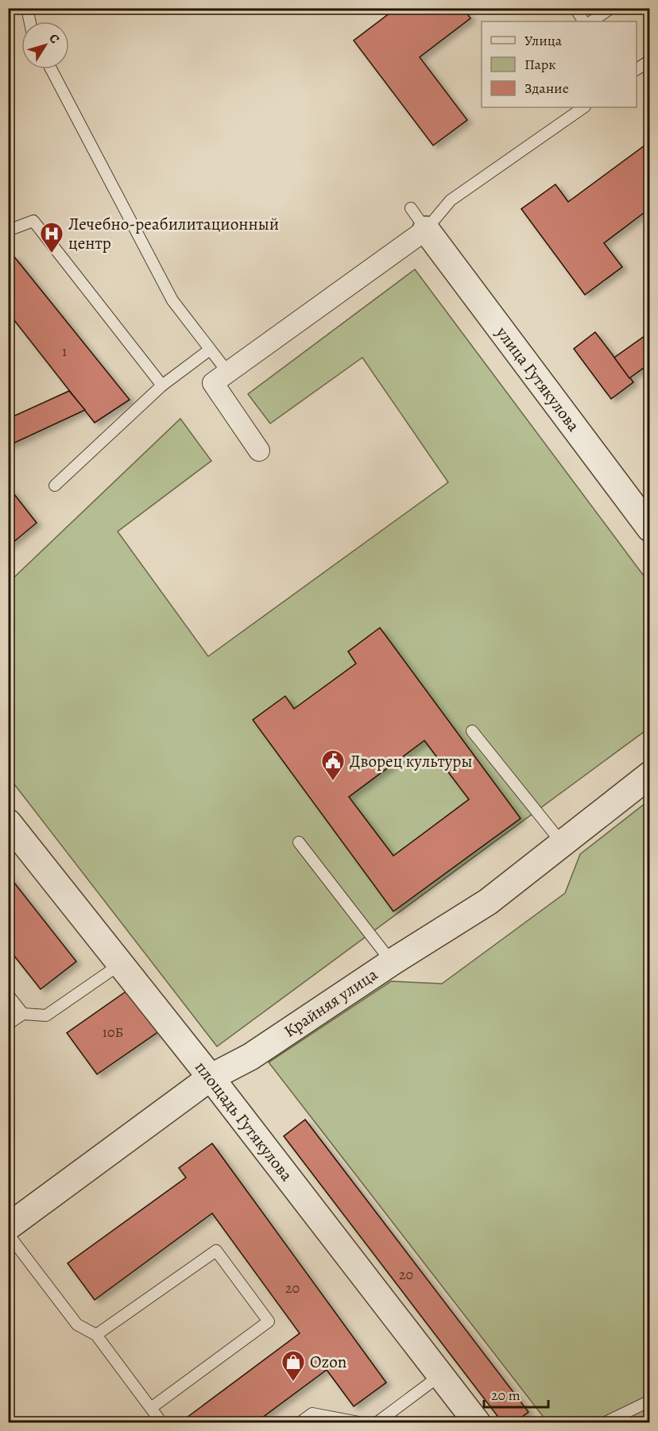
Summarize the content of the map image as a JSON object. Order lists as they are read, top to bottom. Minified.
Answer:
{"streets":{"street":["улица Гутякулова","Крайняя улица","площадь Гутякулова"]},"crossings":[["Крайняя улица","площадь Гутякулова"]],"places":{"hospital":["Лечебно-реабилитационный центр"],"public building":["Дворец культуры"],"shop":["Ozon"]},"house_numbers":["1","10Б","20","20"],"legend":["Улица","Парк","Здание"],"scale_bar":"20 m","north":"top right"}
